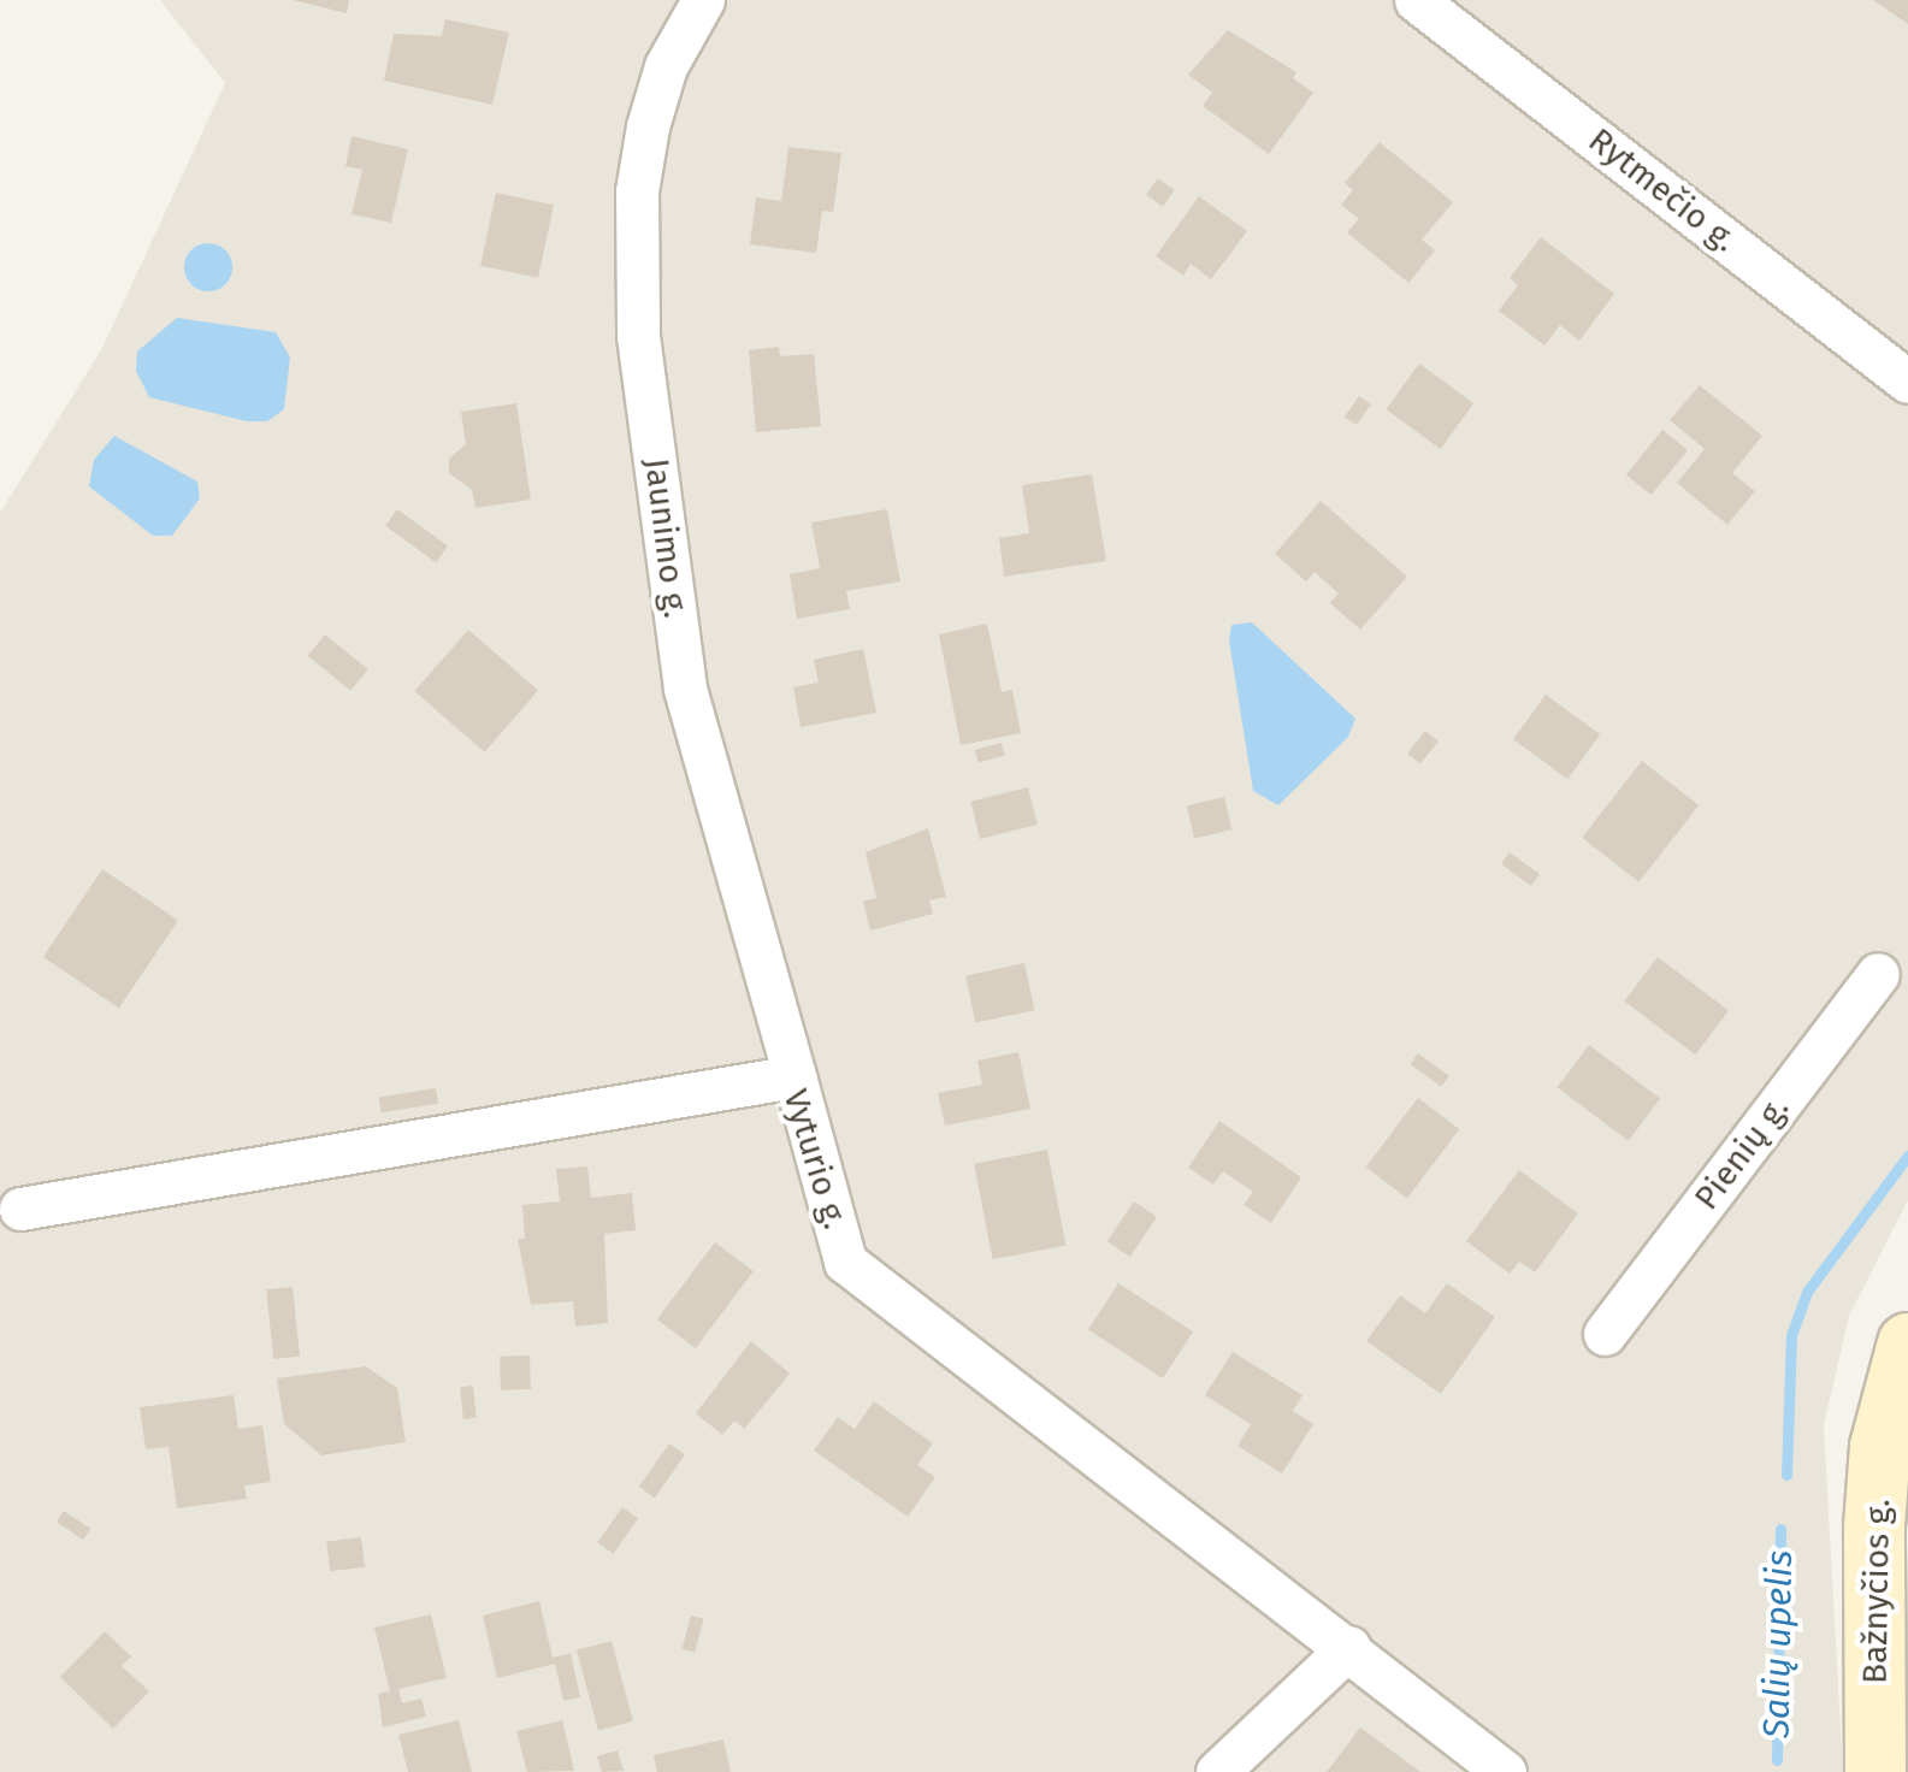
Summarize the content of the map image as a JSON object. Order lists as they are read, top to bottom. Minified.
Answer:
{"streets":{"main road":["Bažnyčios g."],"street":["Rytmečio g.","Jaunimo g.","Pienių g.","Vyturio g."]},"crossings":[["Jaunimo g.","Vyturio g."]],"water":["Salių upelis"]}
